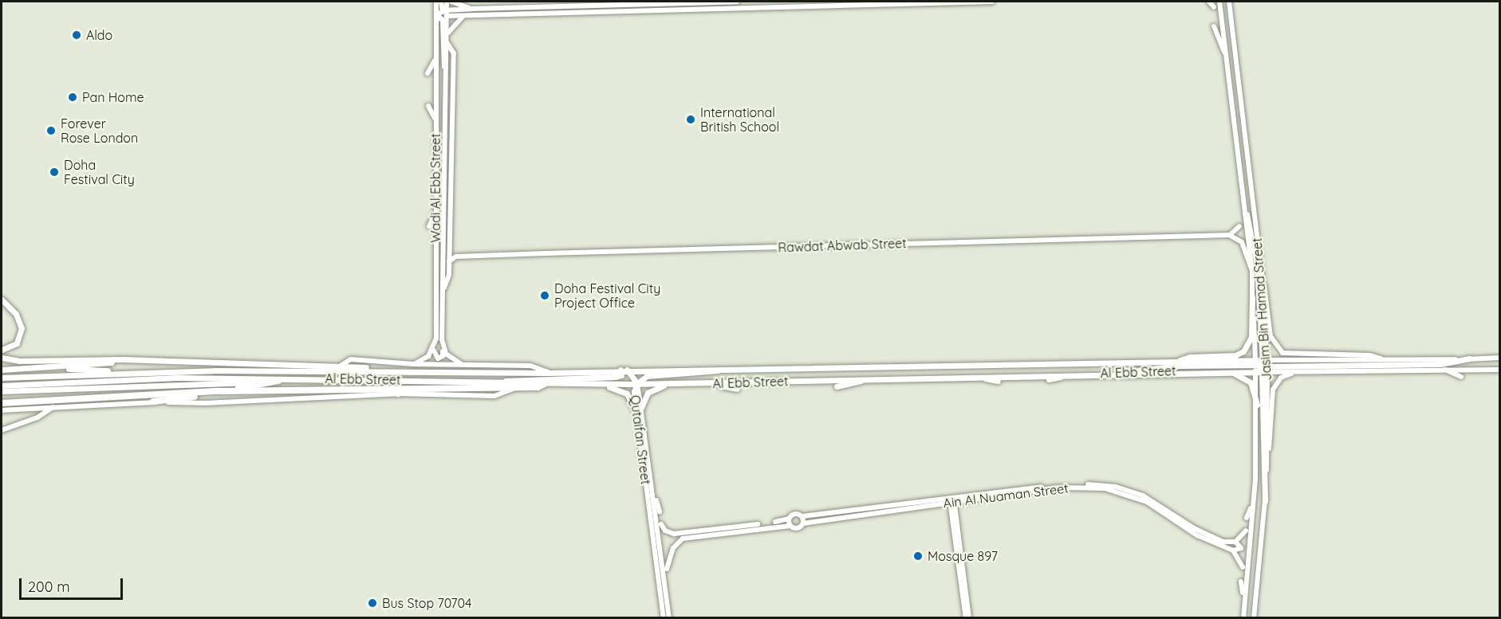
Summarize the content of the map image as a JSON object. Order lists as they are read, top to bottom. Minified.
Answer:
{"streets":{"main road":["Al Ebb Street"],"street":["Wadi Al Ebb Street","Rawdat Abwab Street","Jasim Bin Hamad Street","Qutaifan Street","Ain Al Nuaman Street"]},"crossings":[["Rawdat Abwab Street","Jasim Bin Hamad Street"],["Jasim Bin Hamad Street","Al Ebb Street"],["Al Ebb Street","Qutaifan Street"]],"places":["Aldo","Pan Home","International British School","Forever Rose London","Doha Festival City","Doha Festival City Project Office","Mosque 897","Bus Stop 70704"],"scale_bar":"200 m"}
